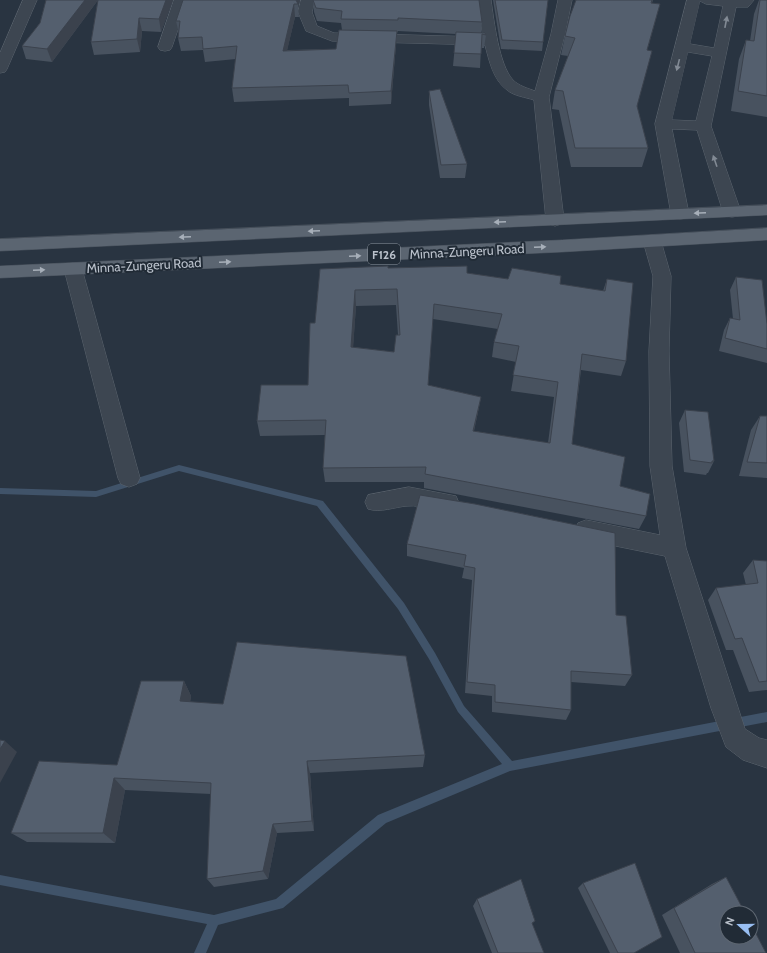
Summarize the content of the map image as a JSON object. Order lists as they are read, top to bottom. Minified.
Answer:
{"streets":{"main road":["Minna-Zungeru Road","F126"]},"north":"left"}
